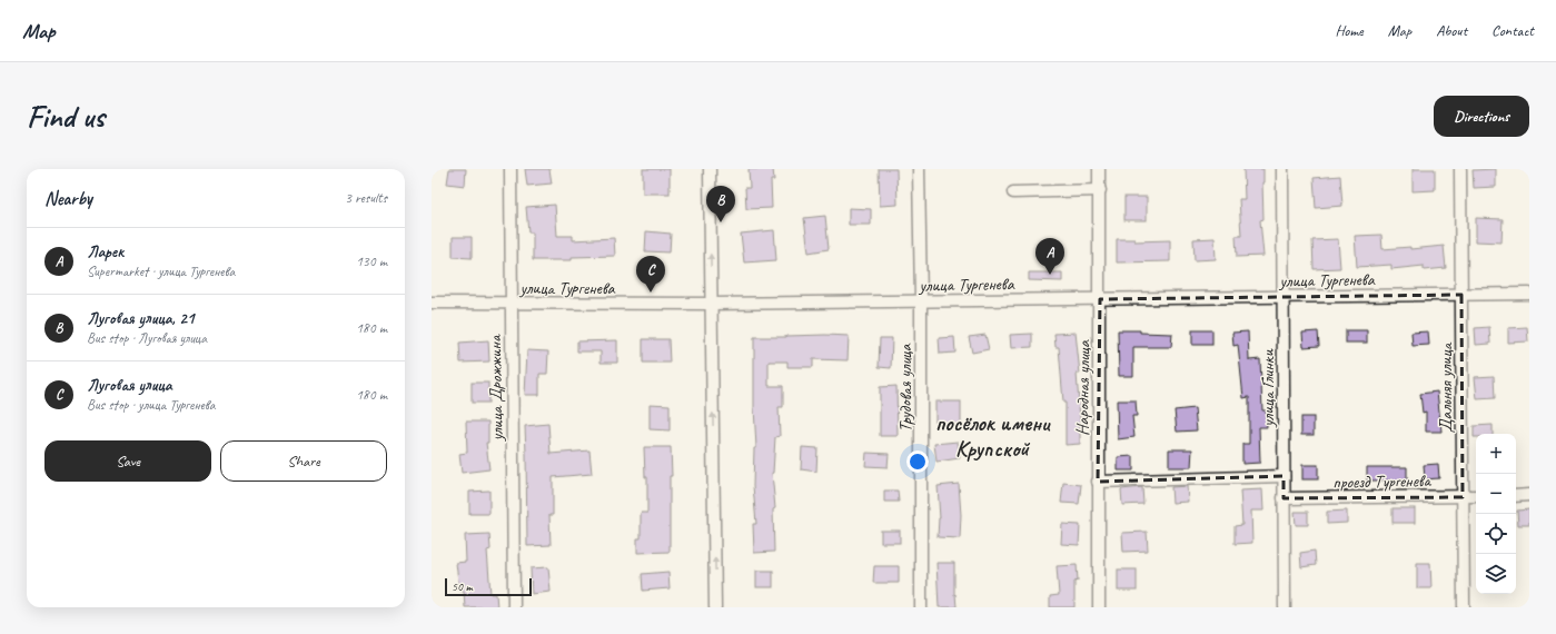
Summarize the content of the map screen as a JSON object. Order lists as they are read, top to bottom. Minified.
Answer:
{"streets":{"street":["улица Тургенева","улица Дрожжина","Трудовая улица","Народная улица","улица Глинки","Дальняя улица","проезд Тургенева"]},"crossings":[["улица Тургенева","улица Дрожжина"],["улица Тургенева","Трудовая улица"],["улица Тургенева","Народная улица"],["улица Тургенева","улица Глинки"],["улица Тургенева","Дальняя улица"],["улица Глинки","проезд Тургенева"],["Дальняя улица","проезд Тургенева"]],"districts":["посёлок имени Крупской"],"scale_bar":"50 m","page":{"header":"Map","nav":["Home","Map","About","Contact"],"buttons":["Directions",["Save","Share"]],"title":"Find us","heading":["Nearby","3 results"],"pins":["B","A","C"],"list":[{"mark":"A","name":"Ларек","note":"Supermarket · улица Тургенева","value":"130 m"},{"mark":"B","name":"Луговая улица, 21","note":"Bus stop · Луговая улица","value":"180 m"},{"mark":"C","name":"Луговая улица","note":"Bus stop · улица Тургенева","value":"180 m"}],"map_buttons":["+","−"],"scale":"50 m"}}
